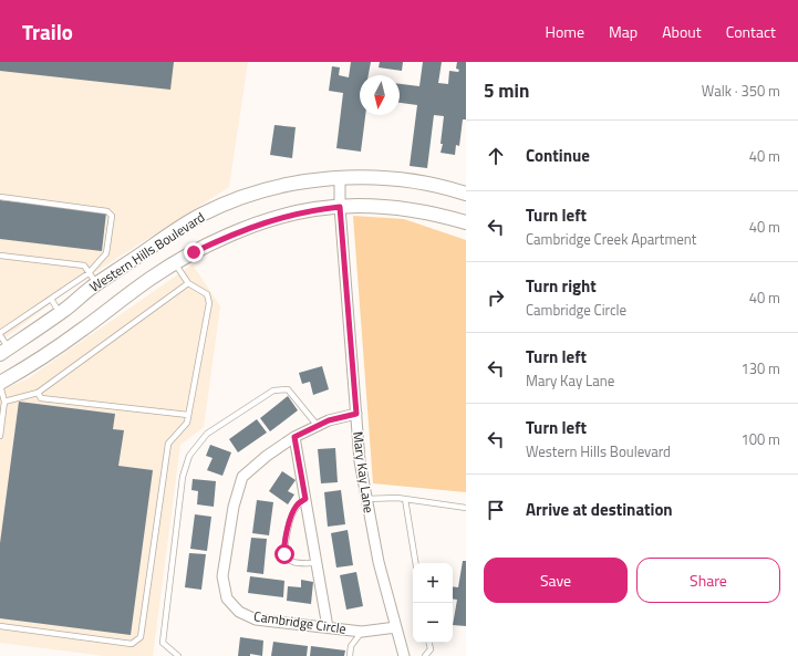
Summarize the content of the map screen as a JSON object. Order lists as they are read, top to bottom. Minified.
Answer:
{"streets":{"street":["Western Hills Boulevard","Mary Kay Lane","Cambridge Circle"]},"crossings":[["Western Hills Boulevard","Mary Kay Lane"],["Mary Kay Lane","Cambridge Circle"]],"north":"bottom","page":{"header":"Trailo","nav":["Home","Map","About","Contact"],"heading":["5 min","Walk · 350 m"],"list":[["Continue","40 m"],["Turn left","Cambridge Creek Apartment","40 m"],["Turn right","Cambridge Circle","40 m"],["Turn left","Mary Kay Lane","130 m"],["Turn left","Western Hills Boulevard","100 m"],"Arrive at destination"],"buttons":["Save","Share"],"map_buttons":["+","−"]}}
